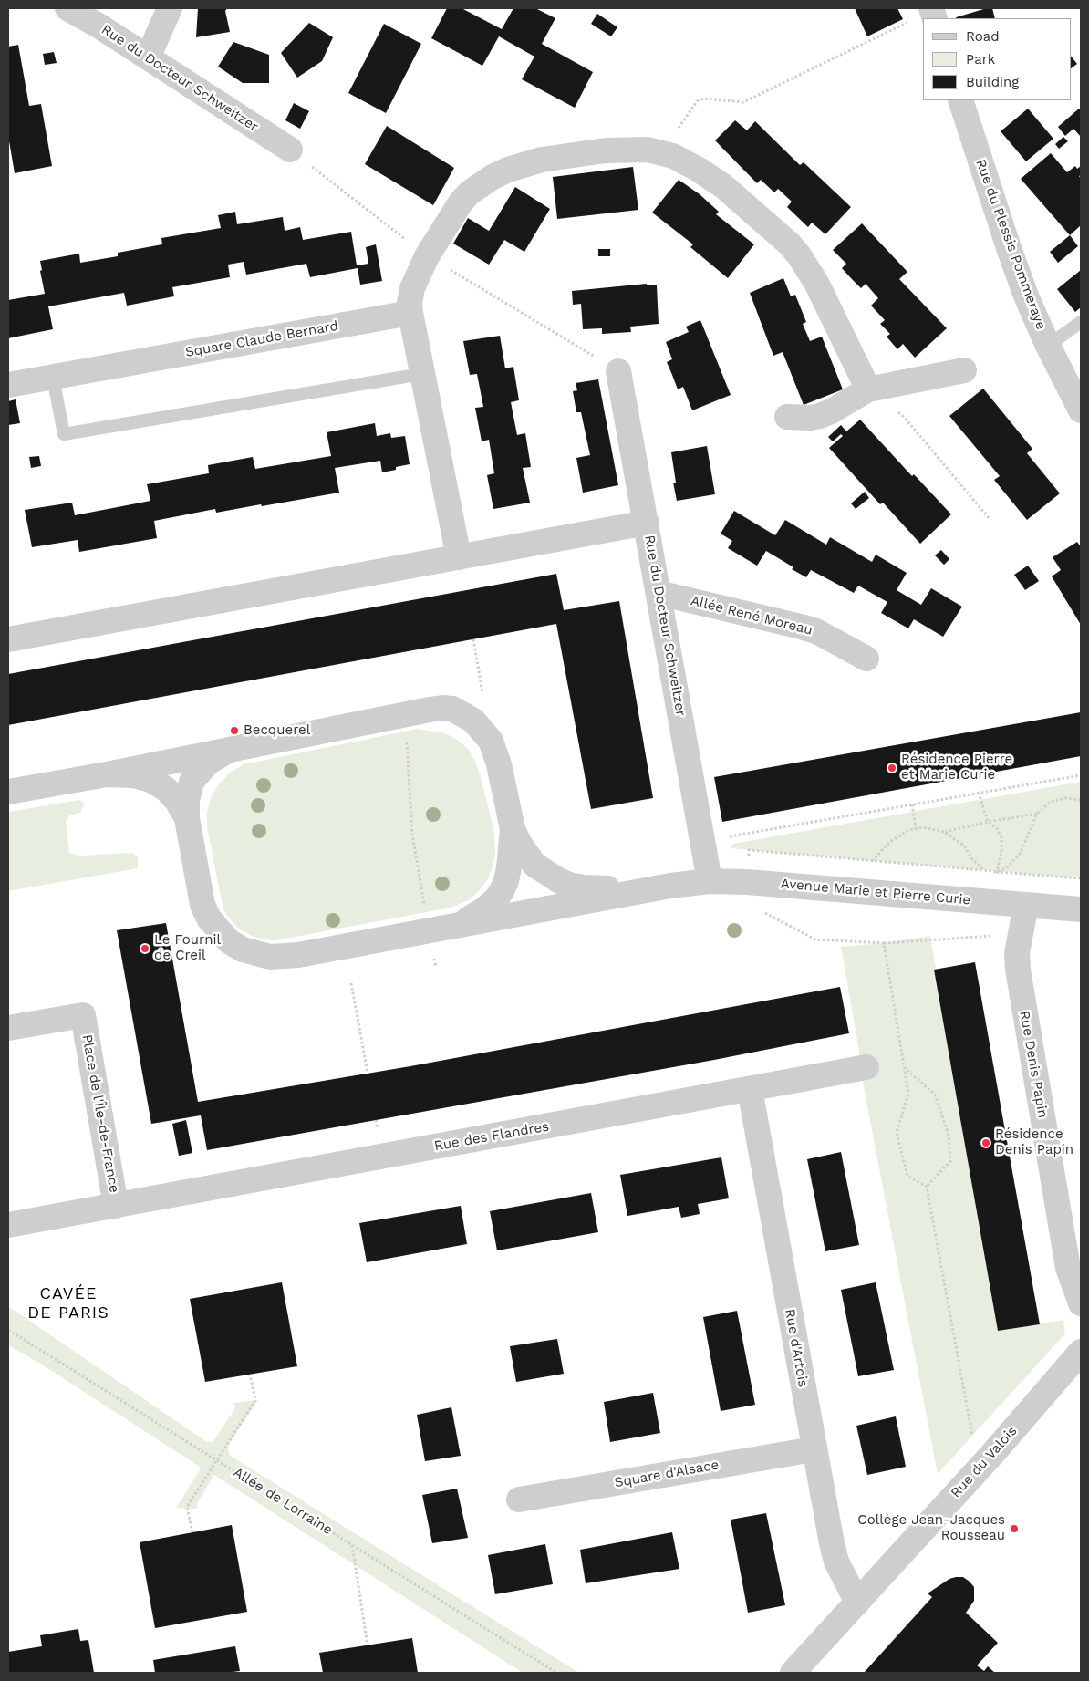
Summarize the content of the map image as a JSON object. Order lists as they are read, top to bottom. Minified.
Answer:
{"streets":{"street":["Rue du Docteur Schweitzer","Rue du Plessis Pommeraye","Square Claude Bernard","Allée René Moreau","Avenue Marie et Pierre Curie","Rue Denis Papin","Place de l'Île-de-France","Rue des Flandres","Rue d'Artois","Rue du Valois","Square d'Alsace"],"path":["Allée de Lorraine"]},"crossings":[["Rue du Docteur Schweitzer","Allée René Moreau"],["Rue du Docteur Schweitzer","Avenue Marie et Pierre Curie"],["Avenue Marie et Pierre Curie","Rue Denis Papin"],["Place de l'Île-de-France","Rue des Flandres"],["Rue des Flandres","Rue d'Artois"],["Rue d'Artois","Rue du Valois"],["Rue d'Artois","Square d'Alsace"]],"districts":["CAVÉE DE PARIS"],"places":["Becquerel","Résidence Pierre et Marie Curie","Le Fournil de Creil","Résidence Denis Papin","Collège Jean-Jacques Rousseau"],"legend":["Road","Park","Building"]}
